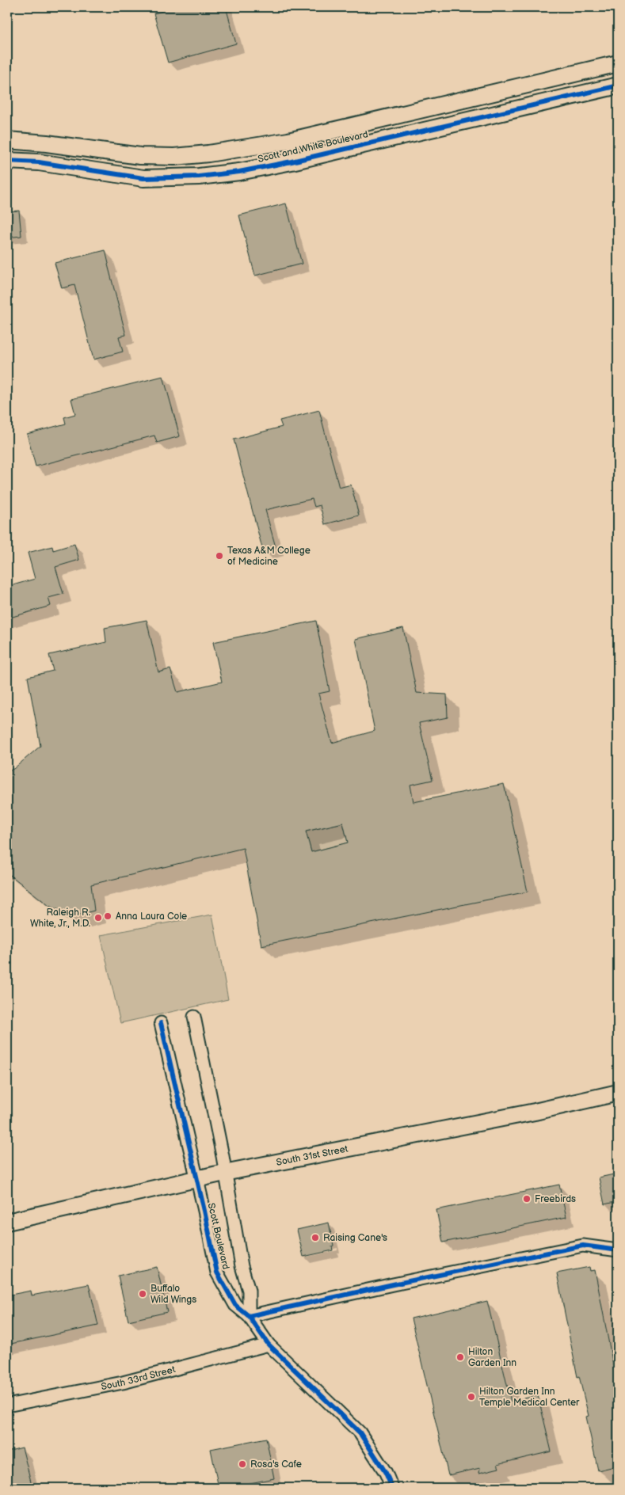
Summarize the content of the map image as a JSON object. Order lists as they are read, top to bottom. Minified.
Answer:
{"streets":{"street":["Scott and White Boulevard","South 31st Street","Scott Boulevard","South 33rd Street"]},"crossings":[["South 31st Street","Scott Boulevard"],["Scott Boulevard","South 33rd Street"]],"places":["Texas A&M College of Medicine","Anna Laura Cole","Raleigh R. White, Jr., M.D.","Freebirds","Raising Cane's","Buffalo Wild Wings","Hilton Garden Inn","Hilton Garden Inn Temple Medical Center","Rosa's Cafe"]}
